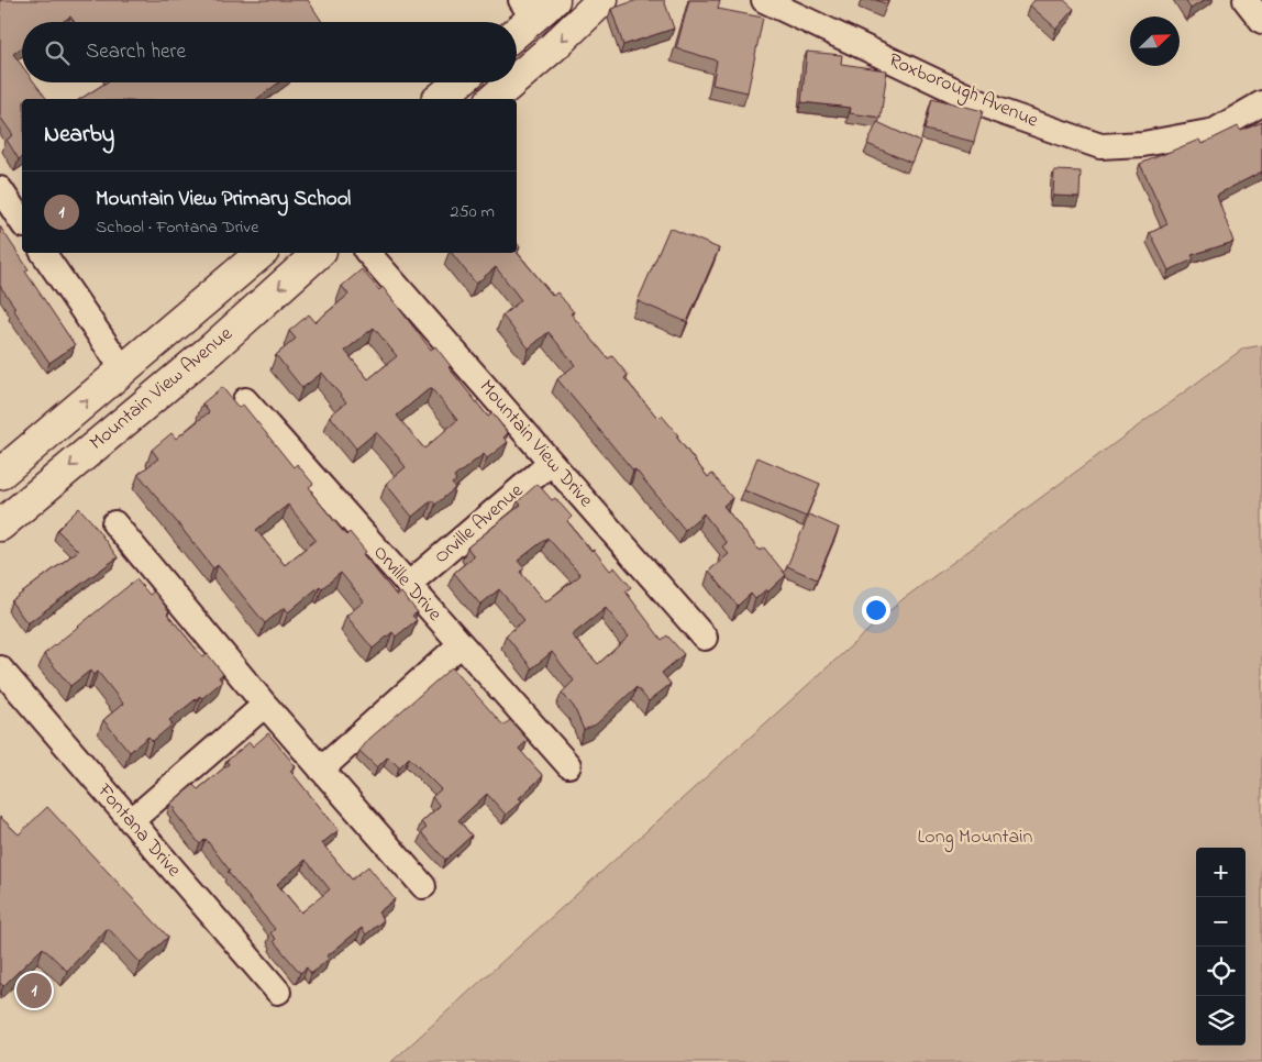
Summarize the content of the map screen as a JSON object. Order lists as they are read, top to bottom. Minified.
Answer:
{"streets":{"main road":["Mountain View Avenue"],"street":["Roxborough Avenue","Mountain View Drive","Orville Avenue","Orville Drive","Fontana Drive"]},"crossings":[["Mountain View Drive","Orville Avenue"],["Orville Avenue","Orville Drive"]],"parks":["Long Mountain"],"north":"top right","page":{"search":"Search here","heading":"Nearby","list":[{"mark":"1","name":"Mountain View Primary School","note":"School · Fontana Drive","value":"250 m"}],"map_buttons":["+","−"],"pins":"1"}}
